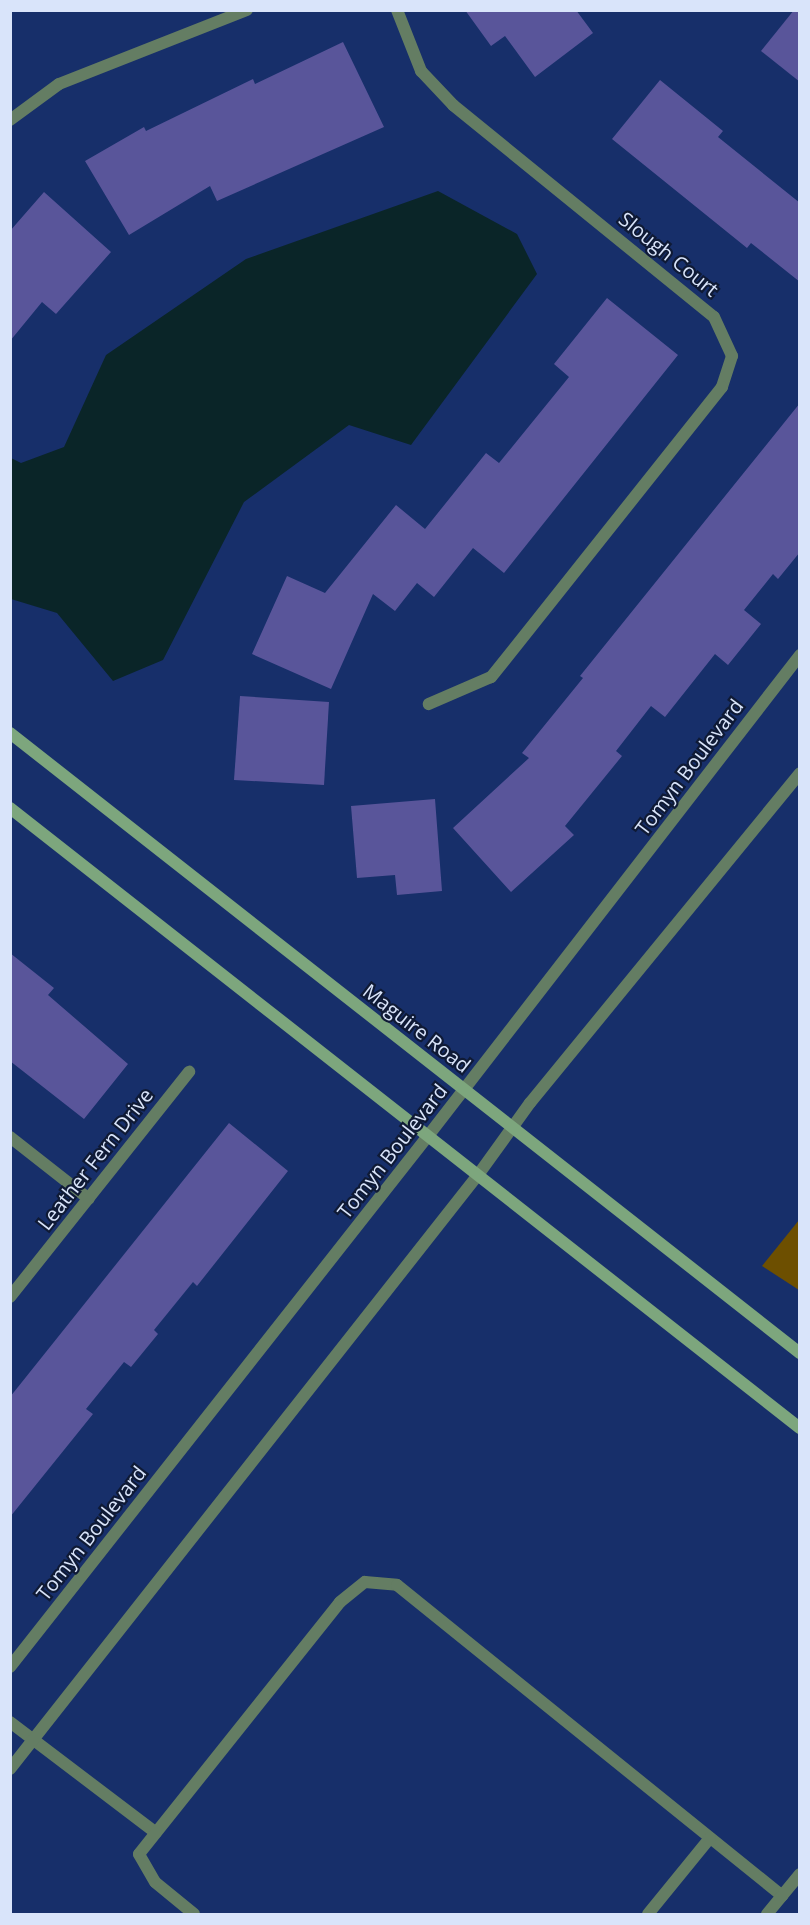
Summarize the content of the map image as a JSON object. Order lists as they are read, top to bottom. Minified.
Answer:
{"streets":{"main road":["Maguire Road"],"street":["Slough Court","Tomyn Boulevard","Leather Fern Drive"]},"crossings":[["Tomyn Boulevard","Maguire Road"]]}
